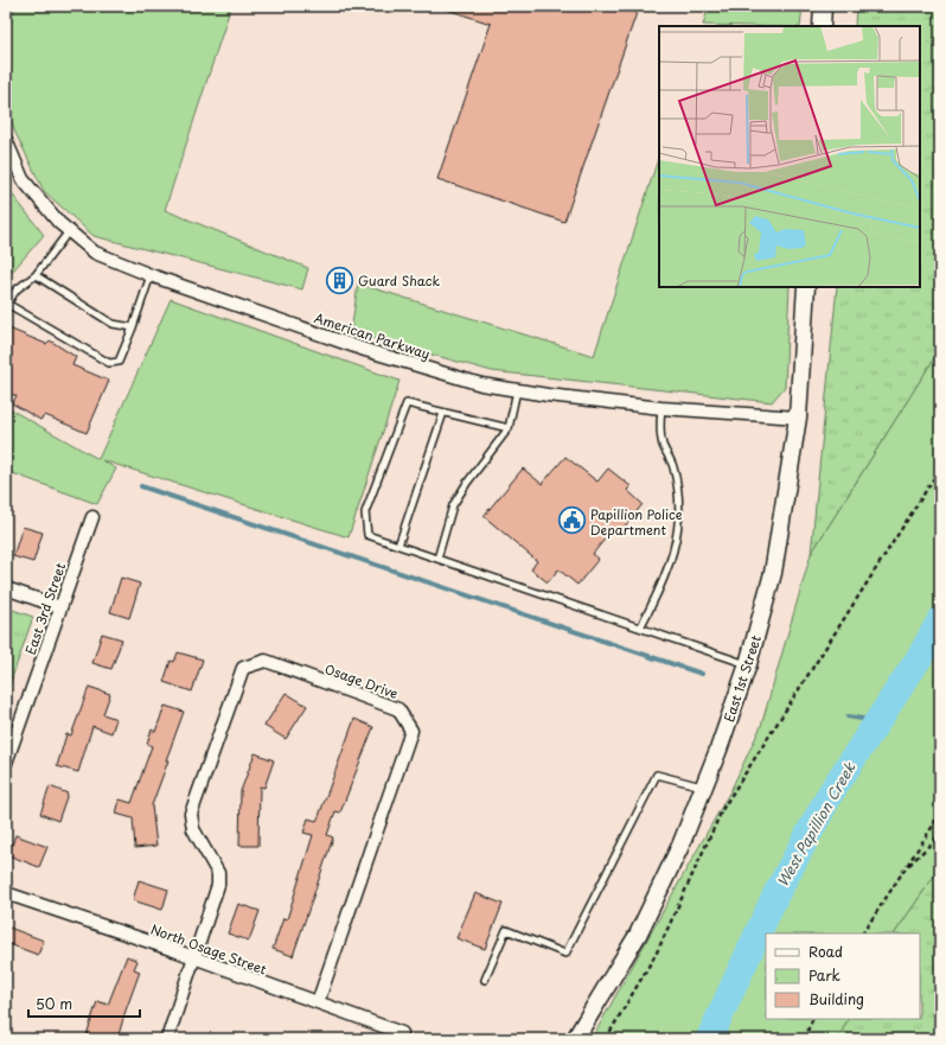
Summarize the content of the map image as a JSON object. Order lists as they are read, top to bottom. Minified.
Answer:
{"streets":{"main road":["East 1st Street"],"street":["American Parkway","East 3rd Street","Osage Drive","North Osage Street"]},"crossings":[["American Parkway","East 1st Street"],["Osage Drive","North Osage Street"]],"water":["West Papillion Creek"],"places":{"building":["Guard Shack"],"public building":["Papillion Police Department"]},"legend":["Road","Park","Building"],"scale_bar":"50 m"}
